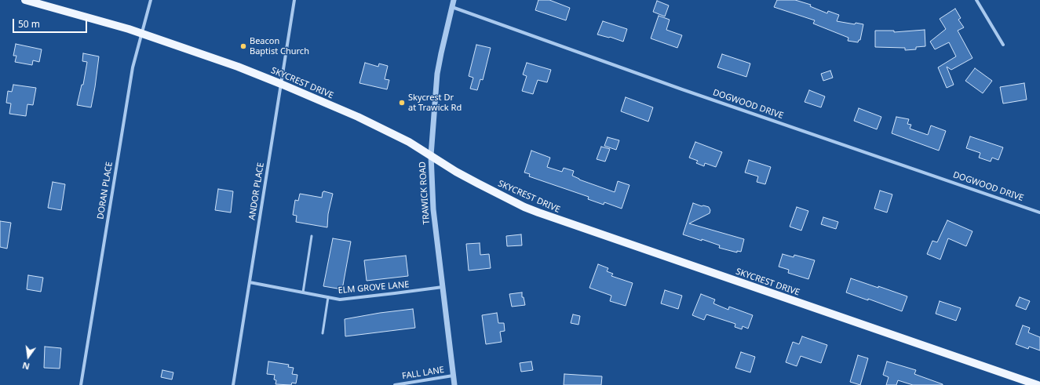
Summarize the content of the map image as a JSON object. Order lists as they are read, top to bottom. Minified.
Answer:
{"streets":{"main road":["SKYCREST DRIVE"],"street":["DOGWOOD DRIVE","DORAN PLACE","ANDOR PLACE","TRAWICK ROAD","ELM GROVE LANE","FALL LANE"]},"crossings":[["SKYCREST DRIVE","DORAN PLACE"],["SKYCREST DRIVE","ANDOR PLACE"],["SKYCREST DRIVE","TRAWICK ROAD"],["DOGWOOD DRIVE","TRAWICK ROAD"],["ANDOR PLACE","ELM GROVE LANE"],["TRAWICK ROAD","ELM GROVE LANE"],["TRAWICK ROAD","FALL LANE"]],"places":["Beacon Baptist Church","Skycrest Dr at Trawick Rd"],"scale_bar":"50 m","north":"bottom"}
